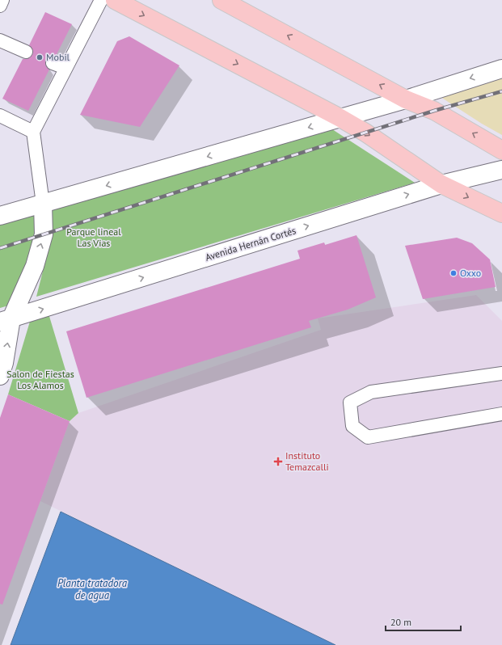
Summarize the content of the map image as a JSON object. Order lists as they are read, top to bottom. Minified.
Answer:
{"streets":{"street":["Avenida Hernán Cortés"]},"water":["Planta tratadora de agua"],"parks":["Parque lineal Las Vias","Salon de Fiestas Los Alamos"],"places":{"other":["Mobil","Oxxo"],"health":["Instituto Temazcalli"]},"scale_bar":"20 m"}
